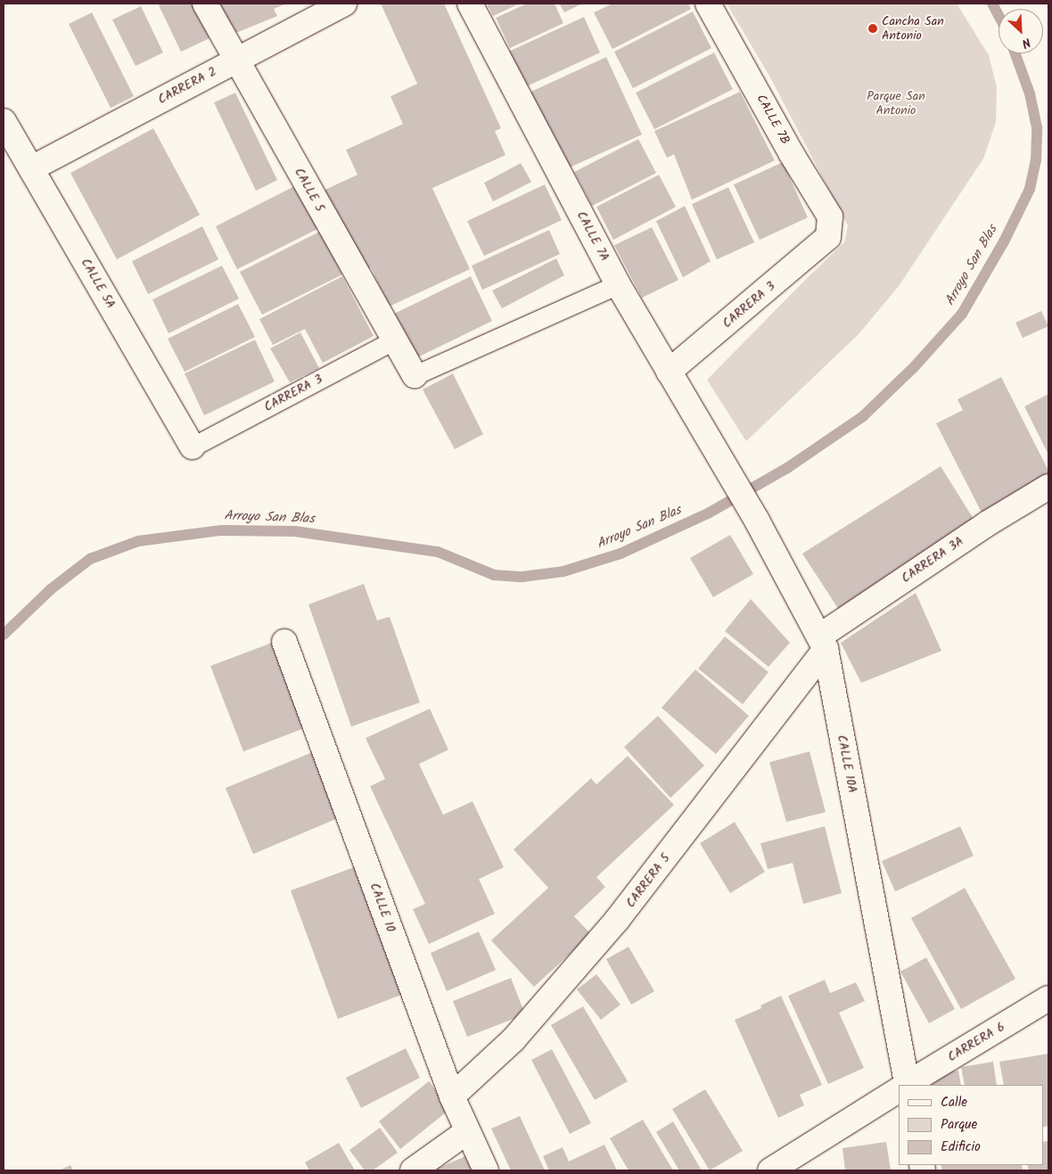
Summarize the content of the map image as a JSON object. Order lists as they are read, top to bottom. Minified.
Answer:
{"streets":{"street":["CARRERA 2","CALLE 7B","CALLE 5","CALLE 7A","CALLE 5A","CARRERA 3","CARRERA 3A","CALLE 10A","CARRERA 5","CALLE 10","CARRERA 6"]},"crossings":[["CARRERA 2","CALLE 5"],["CARRERA 2","CALLE 5A"],["CALLE 7B","CARRERA 3"],["CALLE 5","CARRERA 3"],["CALLE 7A","CARRERA 3"],["CALLE 7A","CALLE 10A"],["CALLE 5A","CARRERA 3"],["CARRERA 3A","CALLE 10A"],["CARRERA 3A","CARRERA 5"],["CALLE 10A","CARRERA 5"],["CARRERA 5","CALLE 10"]],"water":["Arroyo San Blas"],"parks":["Parque San Antonio"],"places":["Cancha San Antonio"],"legend":["Calle","Parque","Edificio"],"north":"bottom right"}
